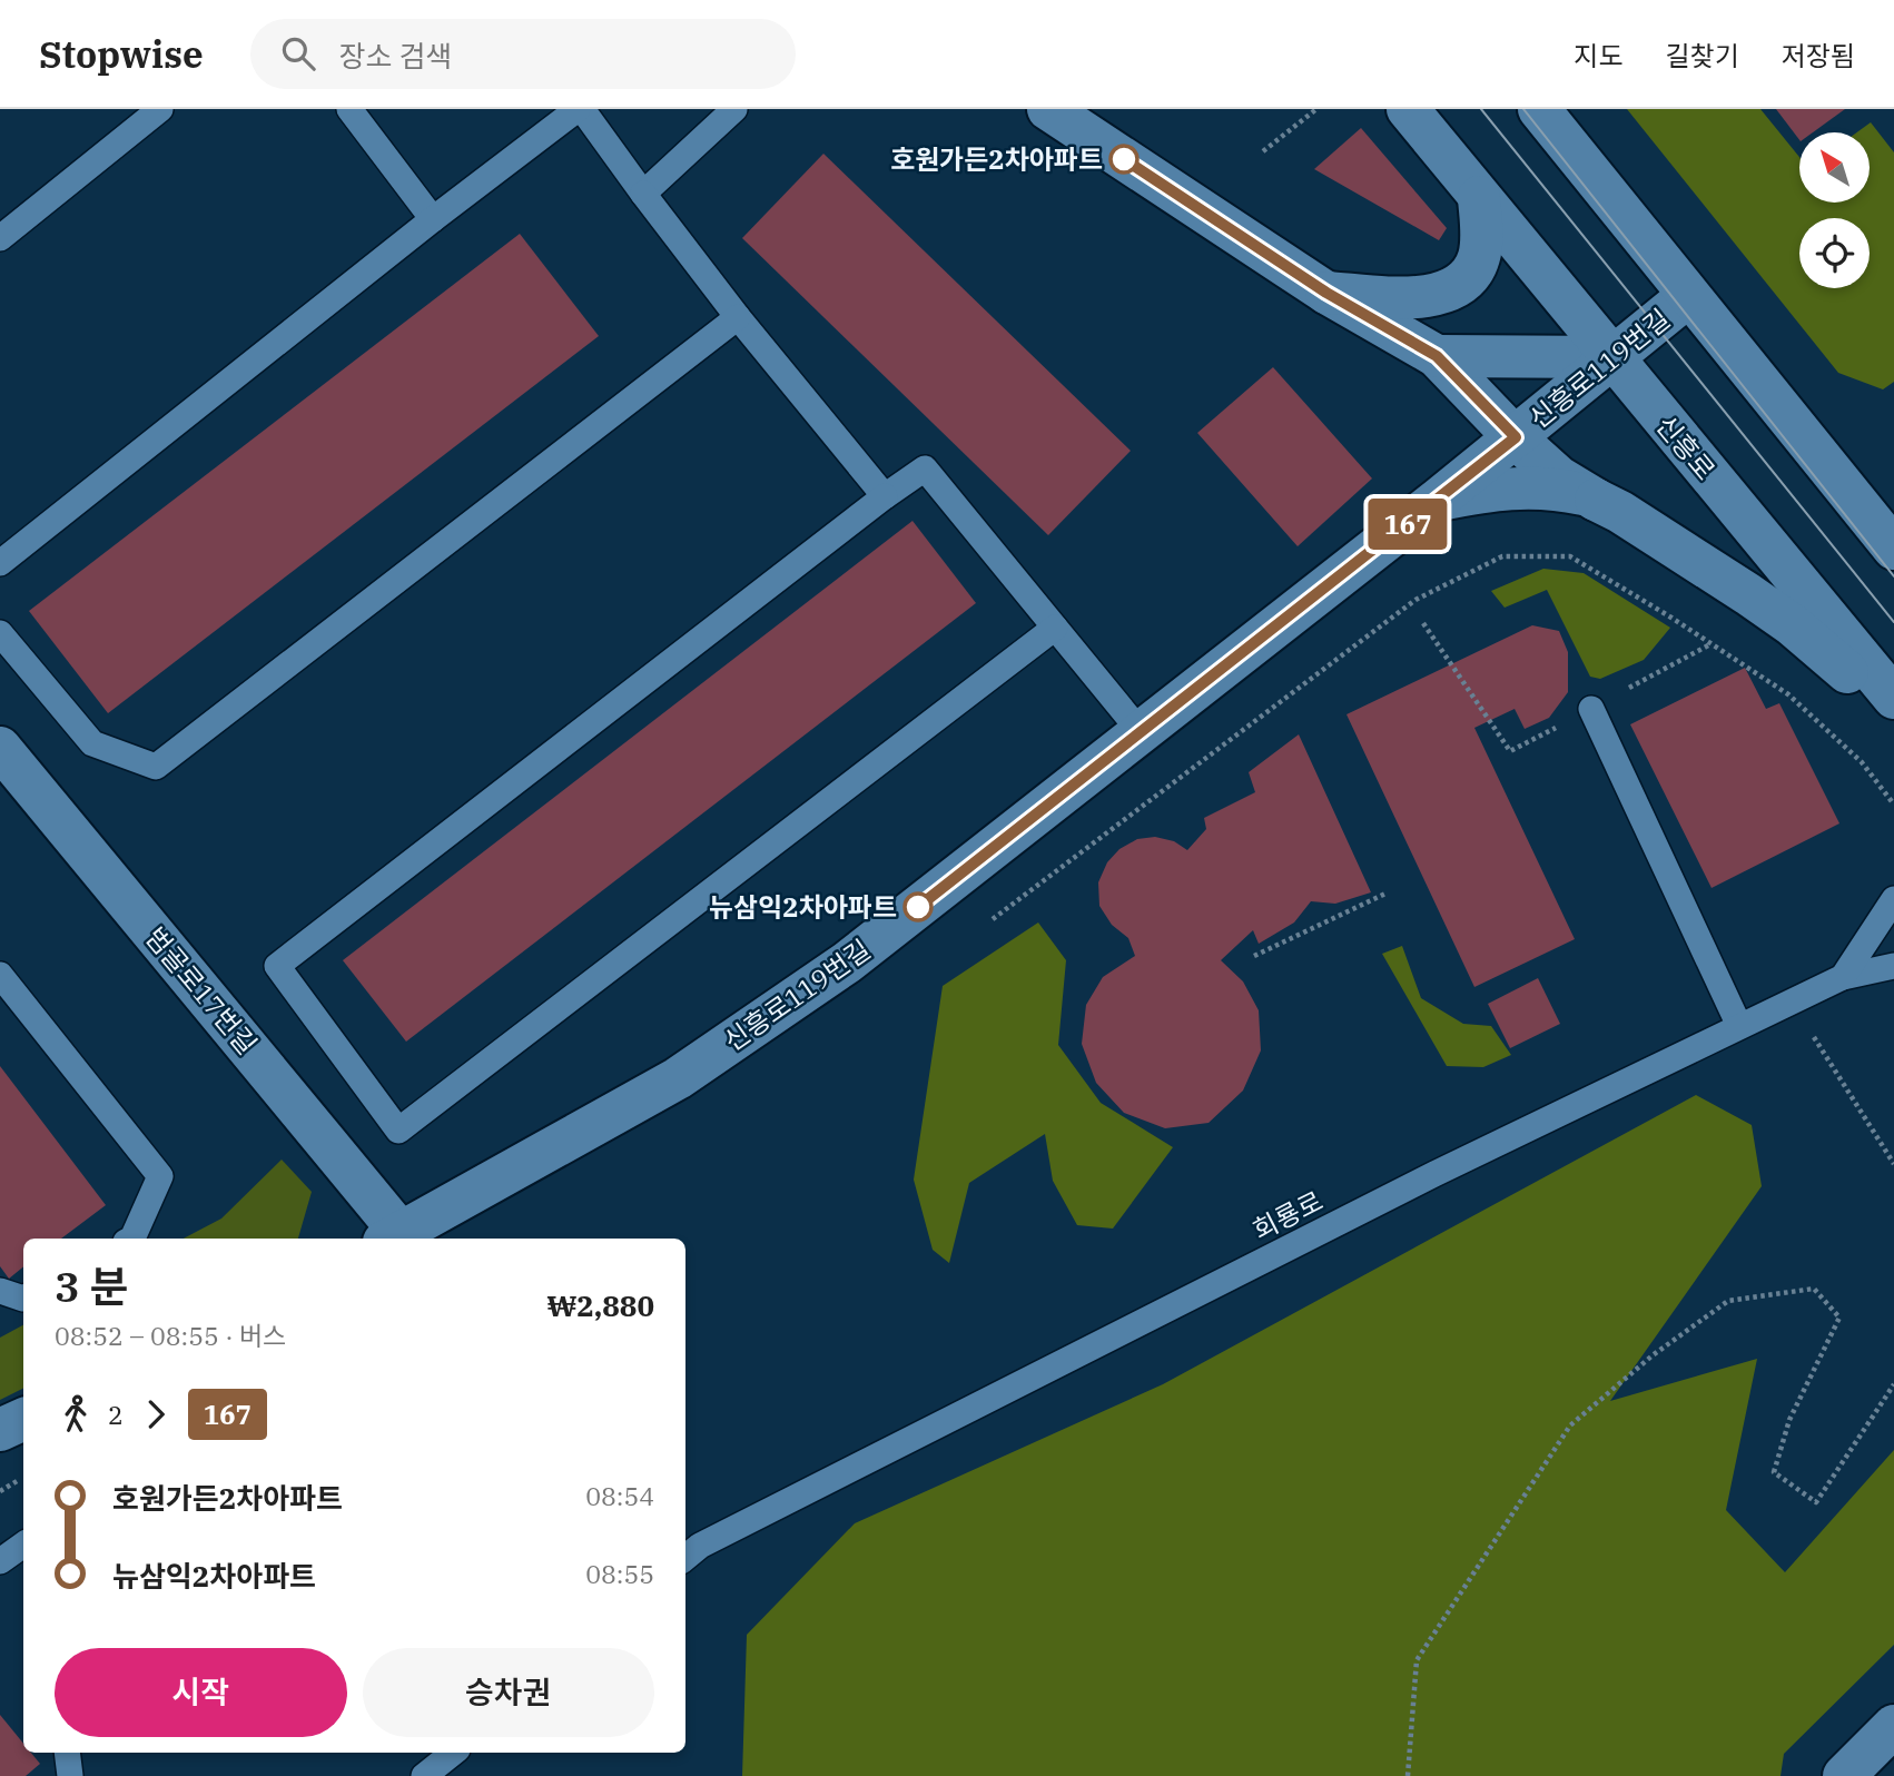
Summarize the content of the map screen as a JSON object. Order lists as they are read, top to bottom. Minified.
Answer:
{"streets":{"street":["신흥로119번길","신흥로","범골로17번길"],"lane":["회룡로"]},"crossings":[["신흥로119번길","신흥로"],["신흥로119번길","범골로17번길"]],"places":["호원가든2차아파트","뉴삼익2차아파트"],"lines":["bus line 167"],"north":"top left","page":{"header":"Stopwise","search":"장소 검색","nav":["지도","길찾기","저장됨"],"on_map":"167","heading":["3 분","08:52 – 08:55 · 버스","₩2,880"],"legs":["2","167"],"list":[{"name":"호원가든2차아파트","value":"08:54"},{"name":"뉴삼익2차아파트","value":"08:55"}],"buttons":["시작","승차권"]}}
